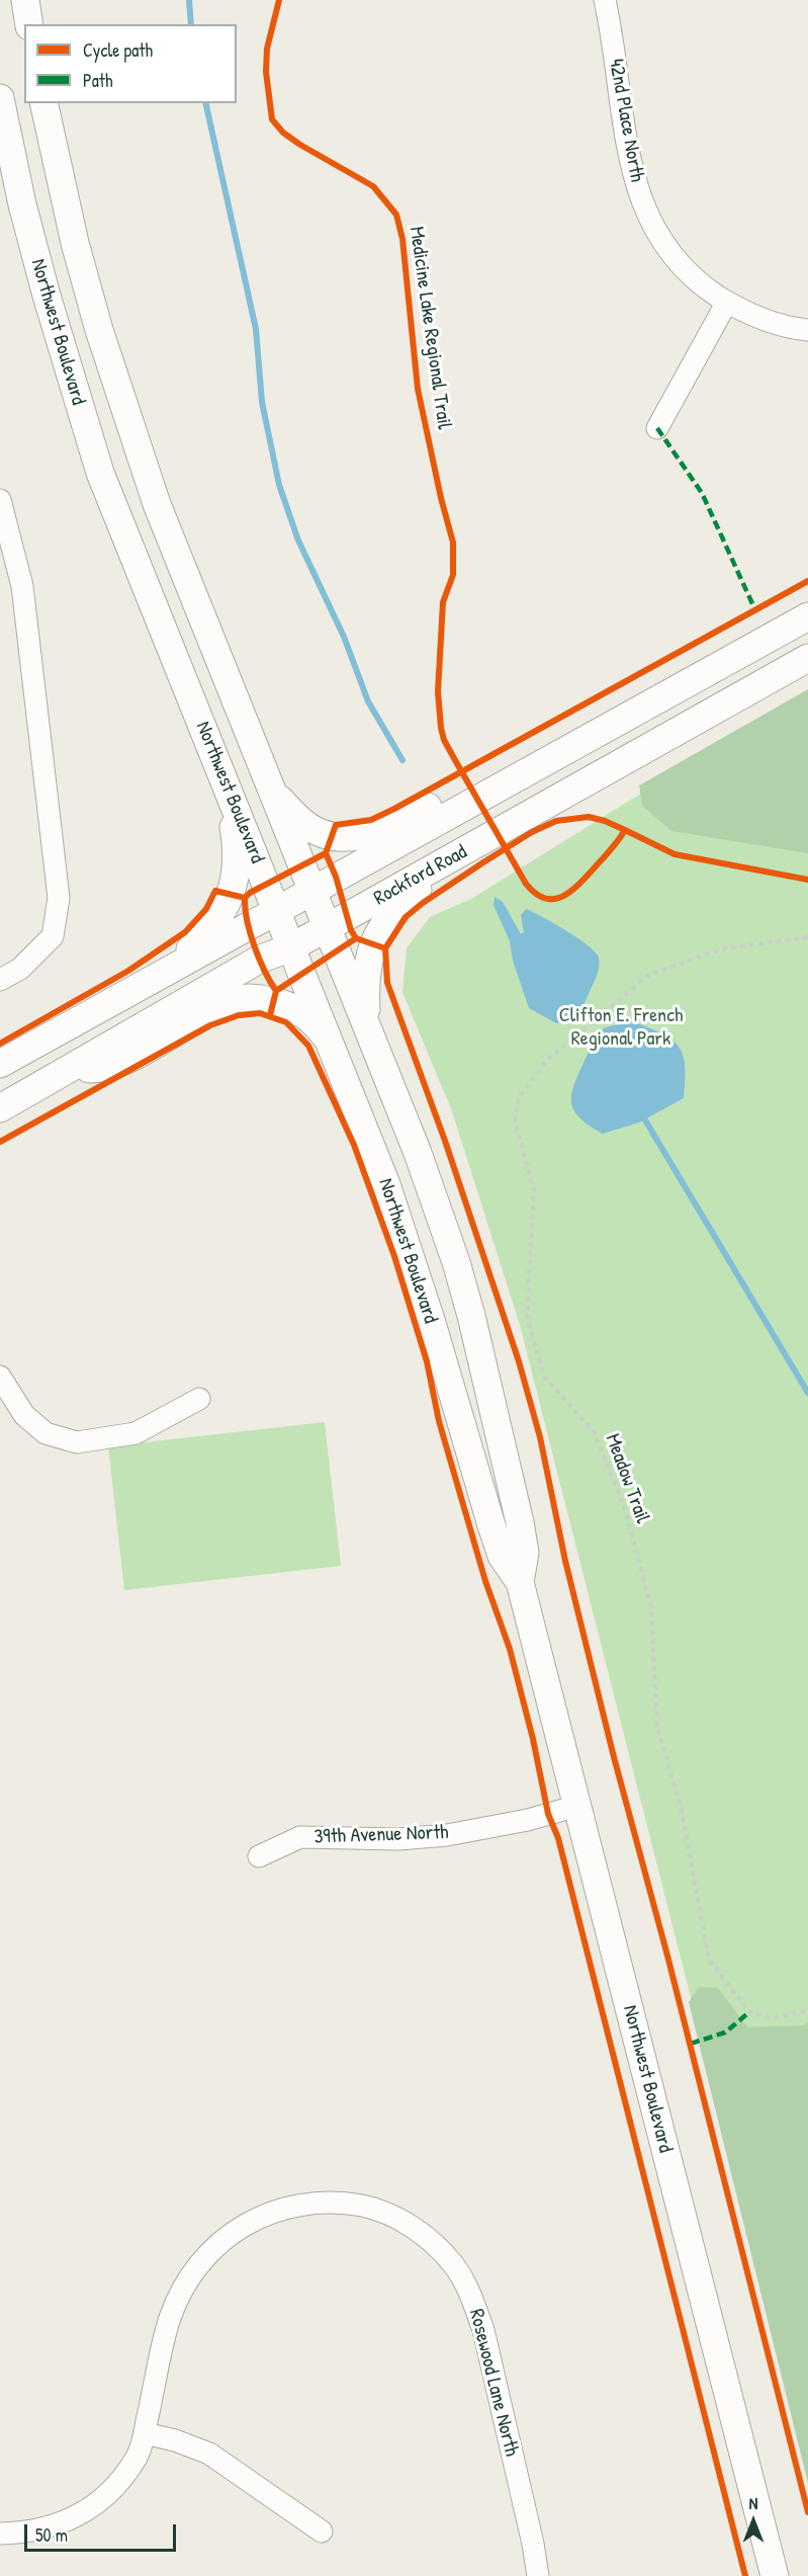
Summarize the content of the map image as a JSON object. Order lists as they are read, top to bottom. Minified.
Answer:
{"streets":{"main road":["Northwest Boulevard","Rockford Road"],"street":["42nd Place North","39th Avenue North","Rosewood Lane North"],"path":["Meadow Trail"],"cycle path":["Medicine Lake Regional Trail"]},"crossings":[["Northwest Boulevard","Rockford Road"],["Northwest Boulevard","39th Avenue North"]],"parks":["Clifton E. French Regional Park"],"legend":["Cycle path","Path"],"scale_bar":"50 m","north":"top"}
